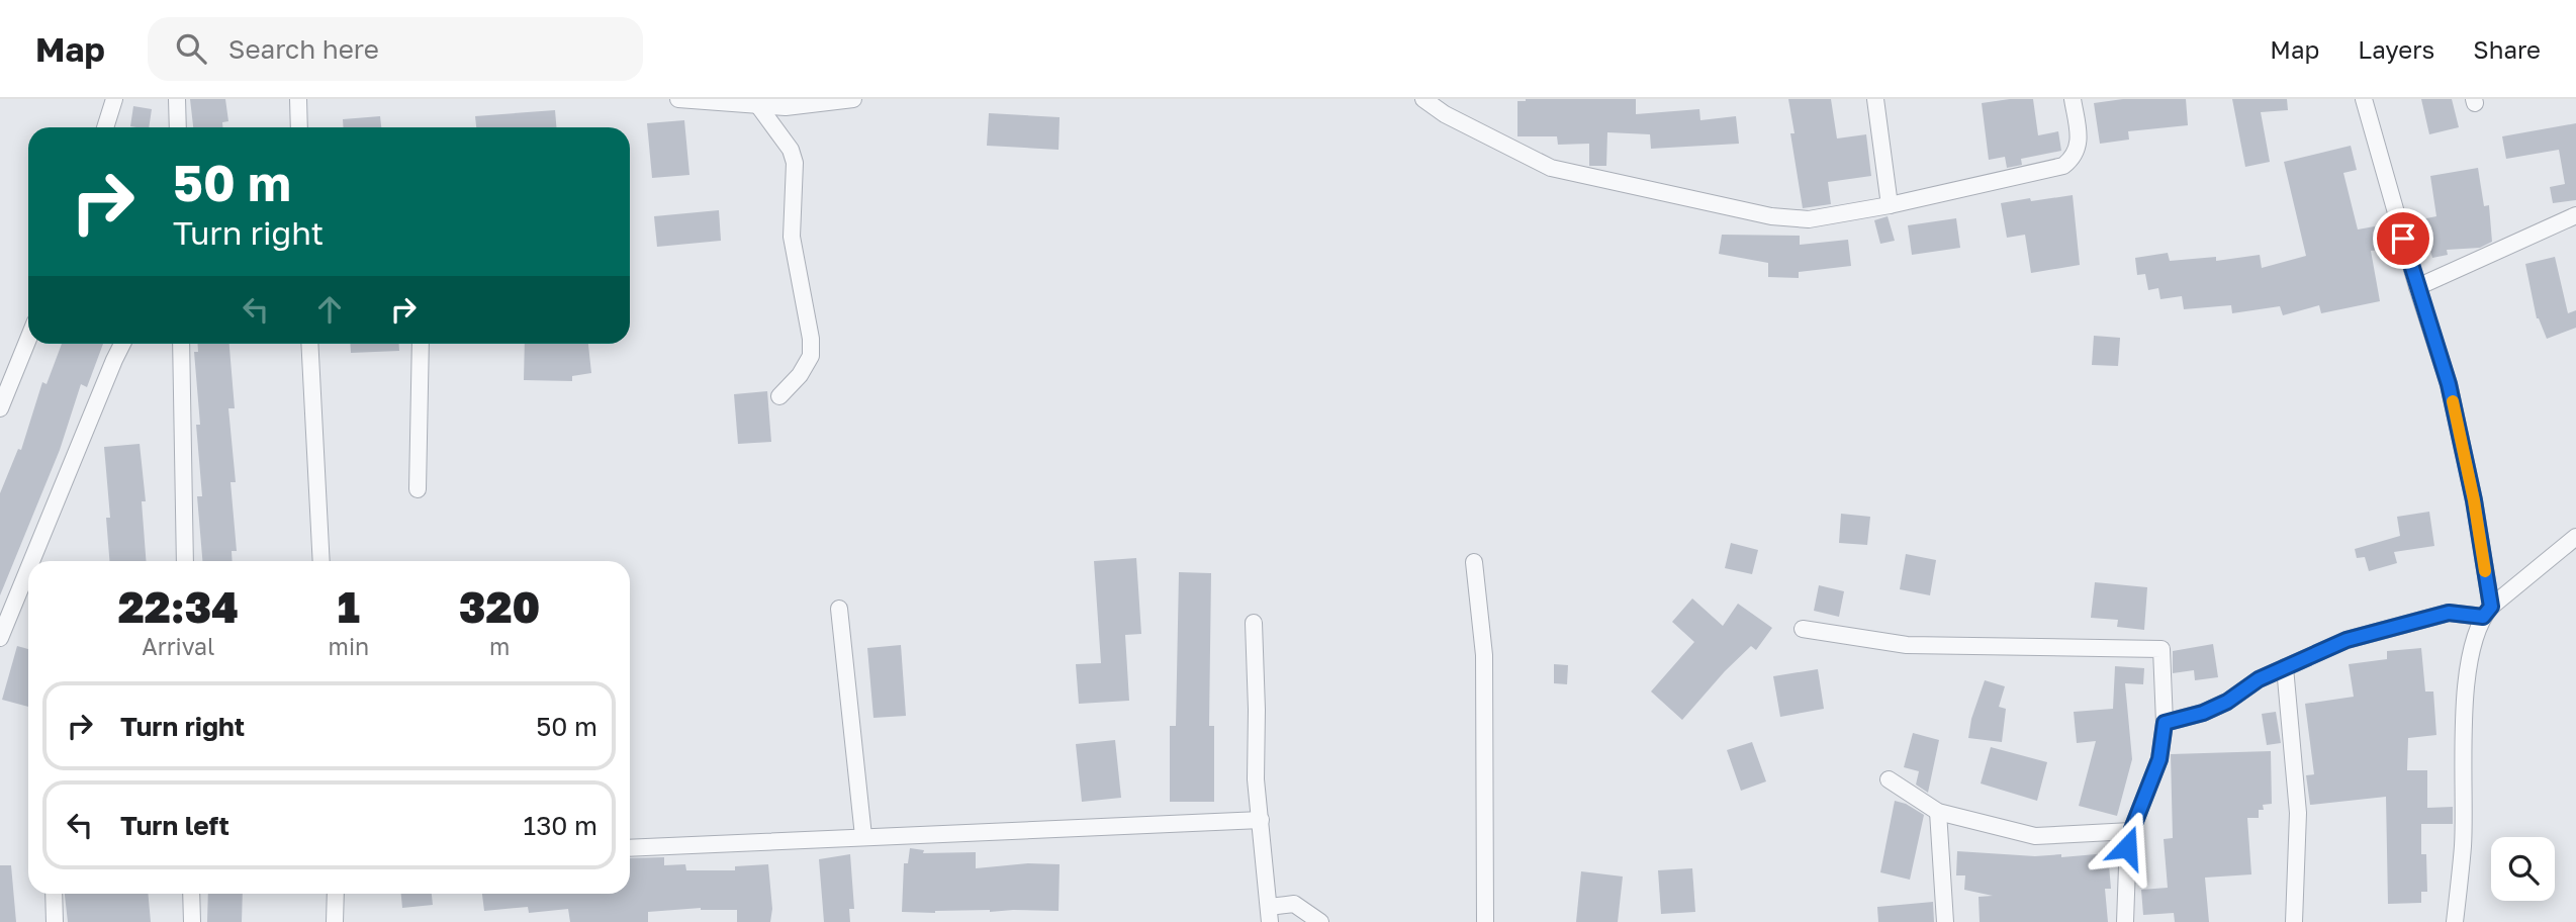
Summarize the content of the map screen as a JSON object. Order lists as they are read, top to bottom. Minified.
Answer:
{"page":{"header":"Map","search":"Search here","nav":["Map","Layers","Share"],"turn":["50 m","Turn right"],"eta":["22:34","Arrival","1","min","320","m"],"list":[{"name":"Turn right","value":"50 m"},{"name":"Turn left","value":"130 m"}]}}
